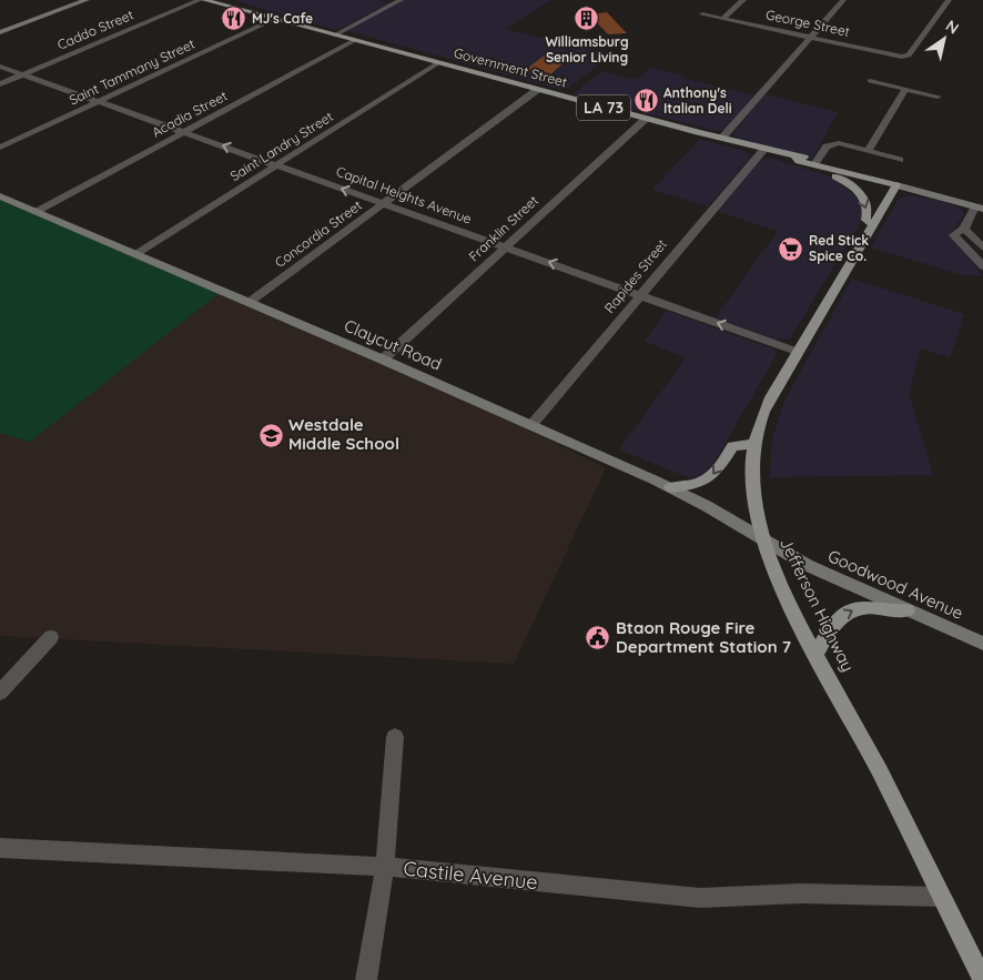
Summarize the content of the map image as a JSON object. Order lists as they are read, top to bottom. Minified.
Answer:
{"streets":{"main road":["Government Street","LA 73","Jefferson Highway"],"street":["George Street","Caddo Street","Saint Tammany Street","Acadia Street","Saint Landry Street","Capital Heights Avenue","Franklin Street","Concordia Street","Rapides Street","Claycut Road","Goodwood Avenue","Castile Avenue"]},"crossings":[["Caddo Street","Capital Heights Avenue"],["Government Street","Saint Tammany Street"],["Government Street","Acadia Street"],["Government Street","Saint Landry Street"],["Government Street","Franklin Street"],["Government Street","Concordia Street"],["Government Street","Rapides Street"],["Government Street","Jefferson Highway"],["Saint Tammany Street","Capital Heights Avenue"],["Acadia Street","Capital Heights Avenue"],["Acadia Street","Claycut Road"],["Saint Landry Street","Capital Heights Avenue"],["Saint Landry Street","Claycut Road"],["Capital Heights Avenue","Franklin Street"],["Capital Heights Avenue","Concordia Street"],["Capital Heights Avenue","Rapides Street"],["Capital Heights Avenue","Jefferson Highway"],["Franklin Street","Claycut Road"],["Concordia Street","Claycut Road"],["Rapides Street","Claycut Road"],["Claycut Road","Goodwood Avenue"],["Claycut Road","Jefferson Highway"],["Goodwood Avenue","Jefferson Highway"],["Jefferson Highway","Castile Avenue"]],"one_way":["Capital Heights Avenue"],"places":{"restaurant":["MJ's Cafe","Anthony's Italian Deli"],"building":["Williamsburg Senior Living"],"supermarket":["Red Stick Spice Co."],"school or university":["Westdale Middle School"],"public building":["Btaon Rouge Fire Department Station 7"]},"north":"top right"}
